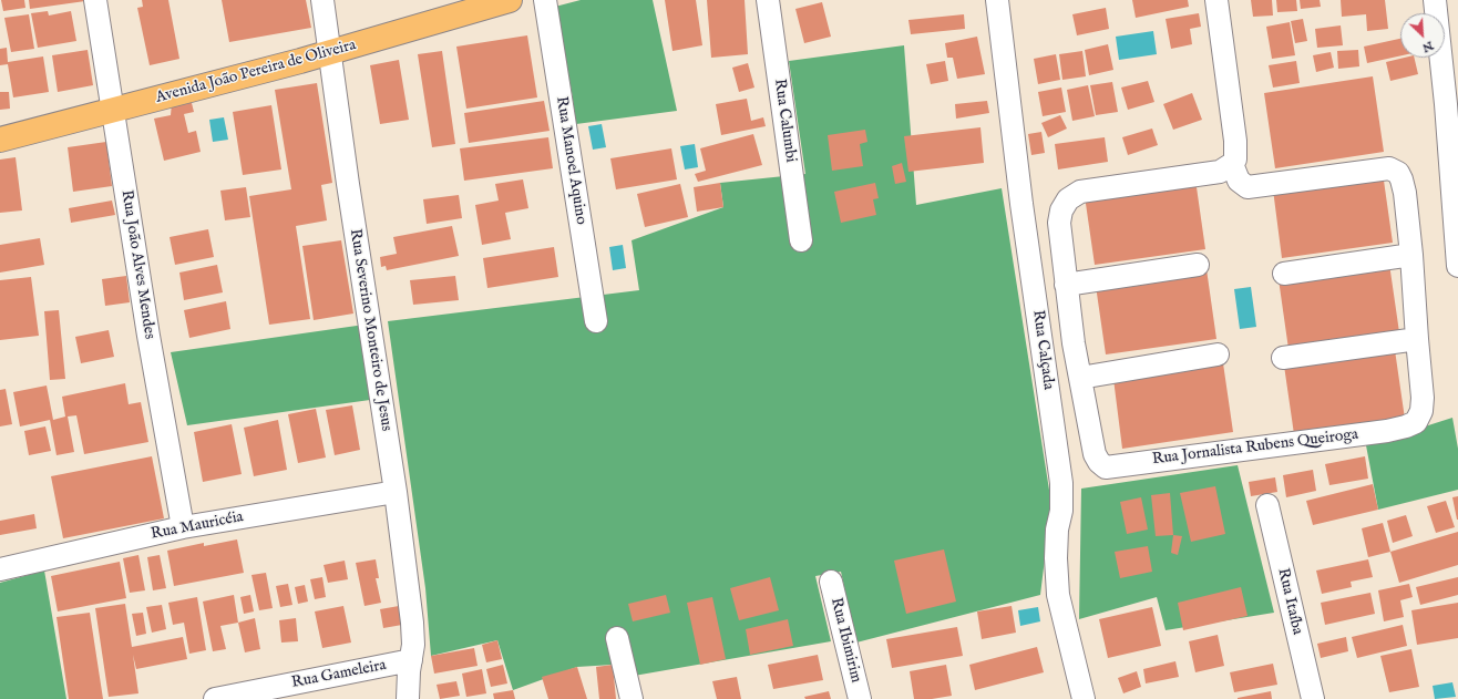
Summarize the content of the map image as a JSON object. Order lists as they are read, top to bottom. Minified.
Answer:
{"streets":{"main road":["Avenida João Pereira de Oliveira"],"street":["Rua Calumbi","Rua Manoel Aquino","Rua João Alves Mendes","Rua Severino Monteiro de Jesus","Rua Calçada","Rua Jornalista Rubens Queiroga","Rua Mauricéia","Rua Itaíba","Rua Ibimirim","Rua Gameleira"]},"crossings":[["Avenida João Pereira de Oliveira","Rua João Alves Mendes"],["Avenida João Pereira de Oliveira","Rua Severino Monteiro de Jesus"],["Rua João Alves Mendes","Rua Mauricéia"],["Rua Severino Monteiro de Jesus","Rua Mauricéia"],["Rua Severino Monteiro de Jesus","Rua Gameleira"]],"north":"bottom right"}
